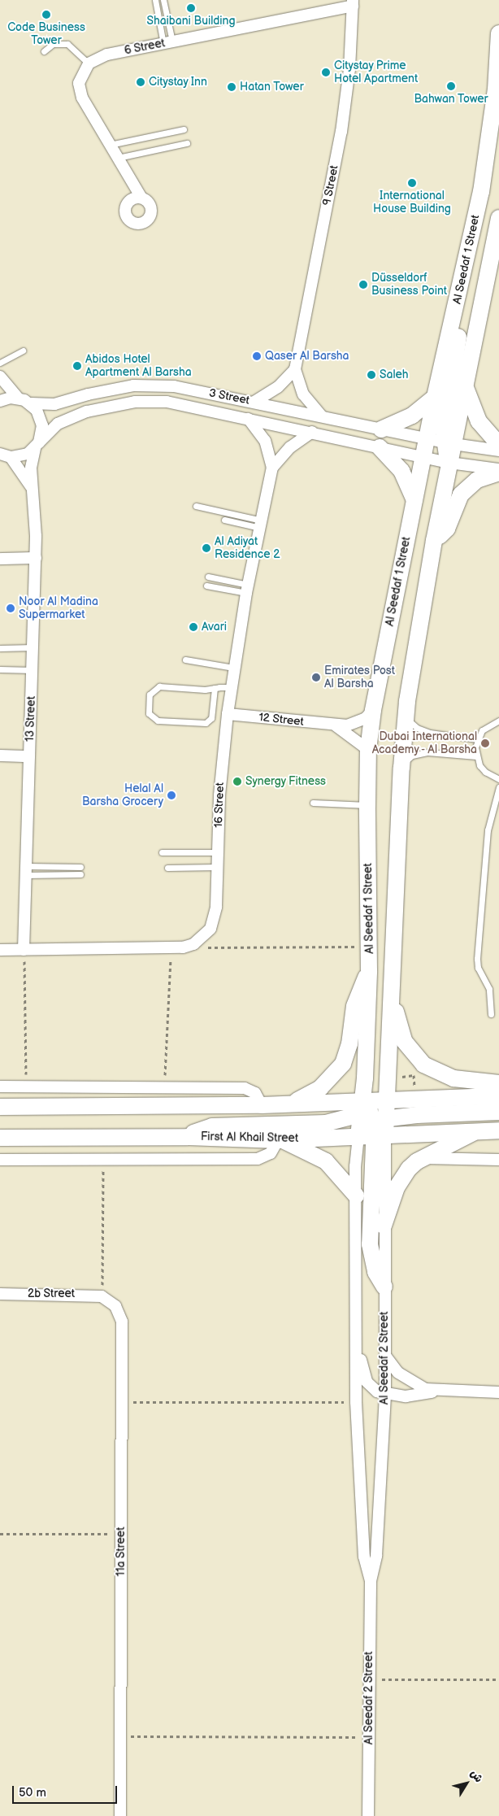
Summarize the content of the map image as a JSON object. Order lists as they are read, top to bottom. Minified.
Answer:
{"streets":{"street":["6 Street","9 Street","Al Seedaf 1 Street","3 Street","13 Street","12 Street","16 Street","First Al Khail Street","2b Street","Al Seedaf 2 Street","11a Street"]},"crossings":[["6 Street","9 Street"],["Al Seedaf 1 Street","3 Street"],["Al Seedaf 1 Street","12 Street"],["Al Seedaf 1 Street","First Al Khail Street"],["Al Seedaf 1 Street","Al Seedaf 2 Street"],["3 Street","13 Street"],["3 Street","16 Street"],["13 Street","16 Street"],["12 Street","16 Street"],["First Al Khail Street","Al Seedaf 2 Street"],["2b Street","11a Street"]],"places":["Shaibani Building","Code Business Tower","Citystay Prime Hotel Apartment","Citystay Inn","Bahwan Tower","Hatan Tower","International House Building","Düsseldorf Business Point","Qaser Al Barsha","Abidos Hotel Apartment Al Barsha","Saleh","Al Adiyat Residence 2","Noor Al Madina Supermarket","Avari","Emirates Post Al Barsha","Dubai International Academy - Al Barsha","Synergy Fitness","Helal Al Barsha Grocery"],"scale_bar":"50 m","north":"top right"}
